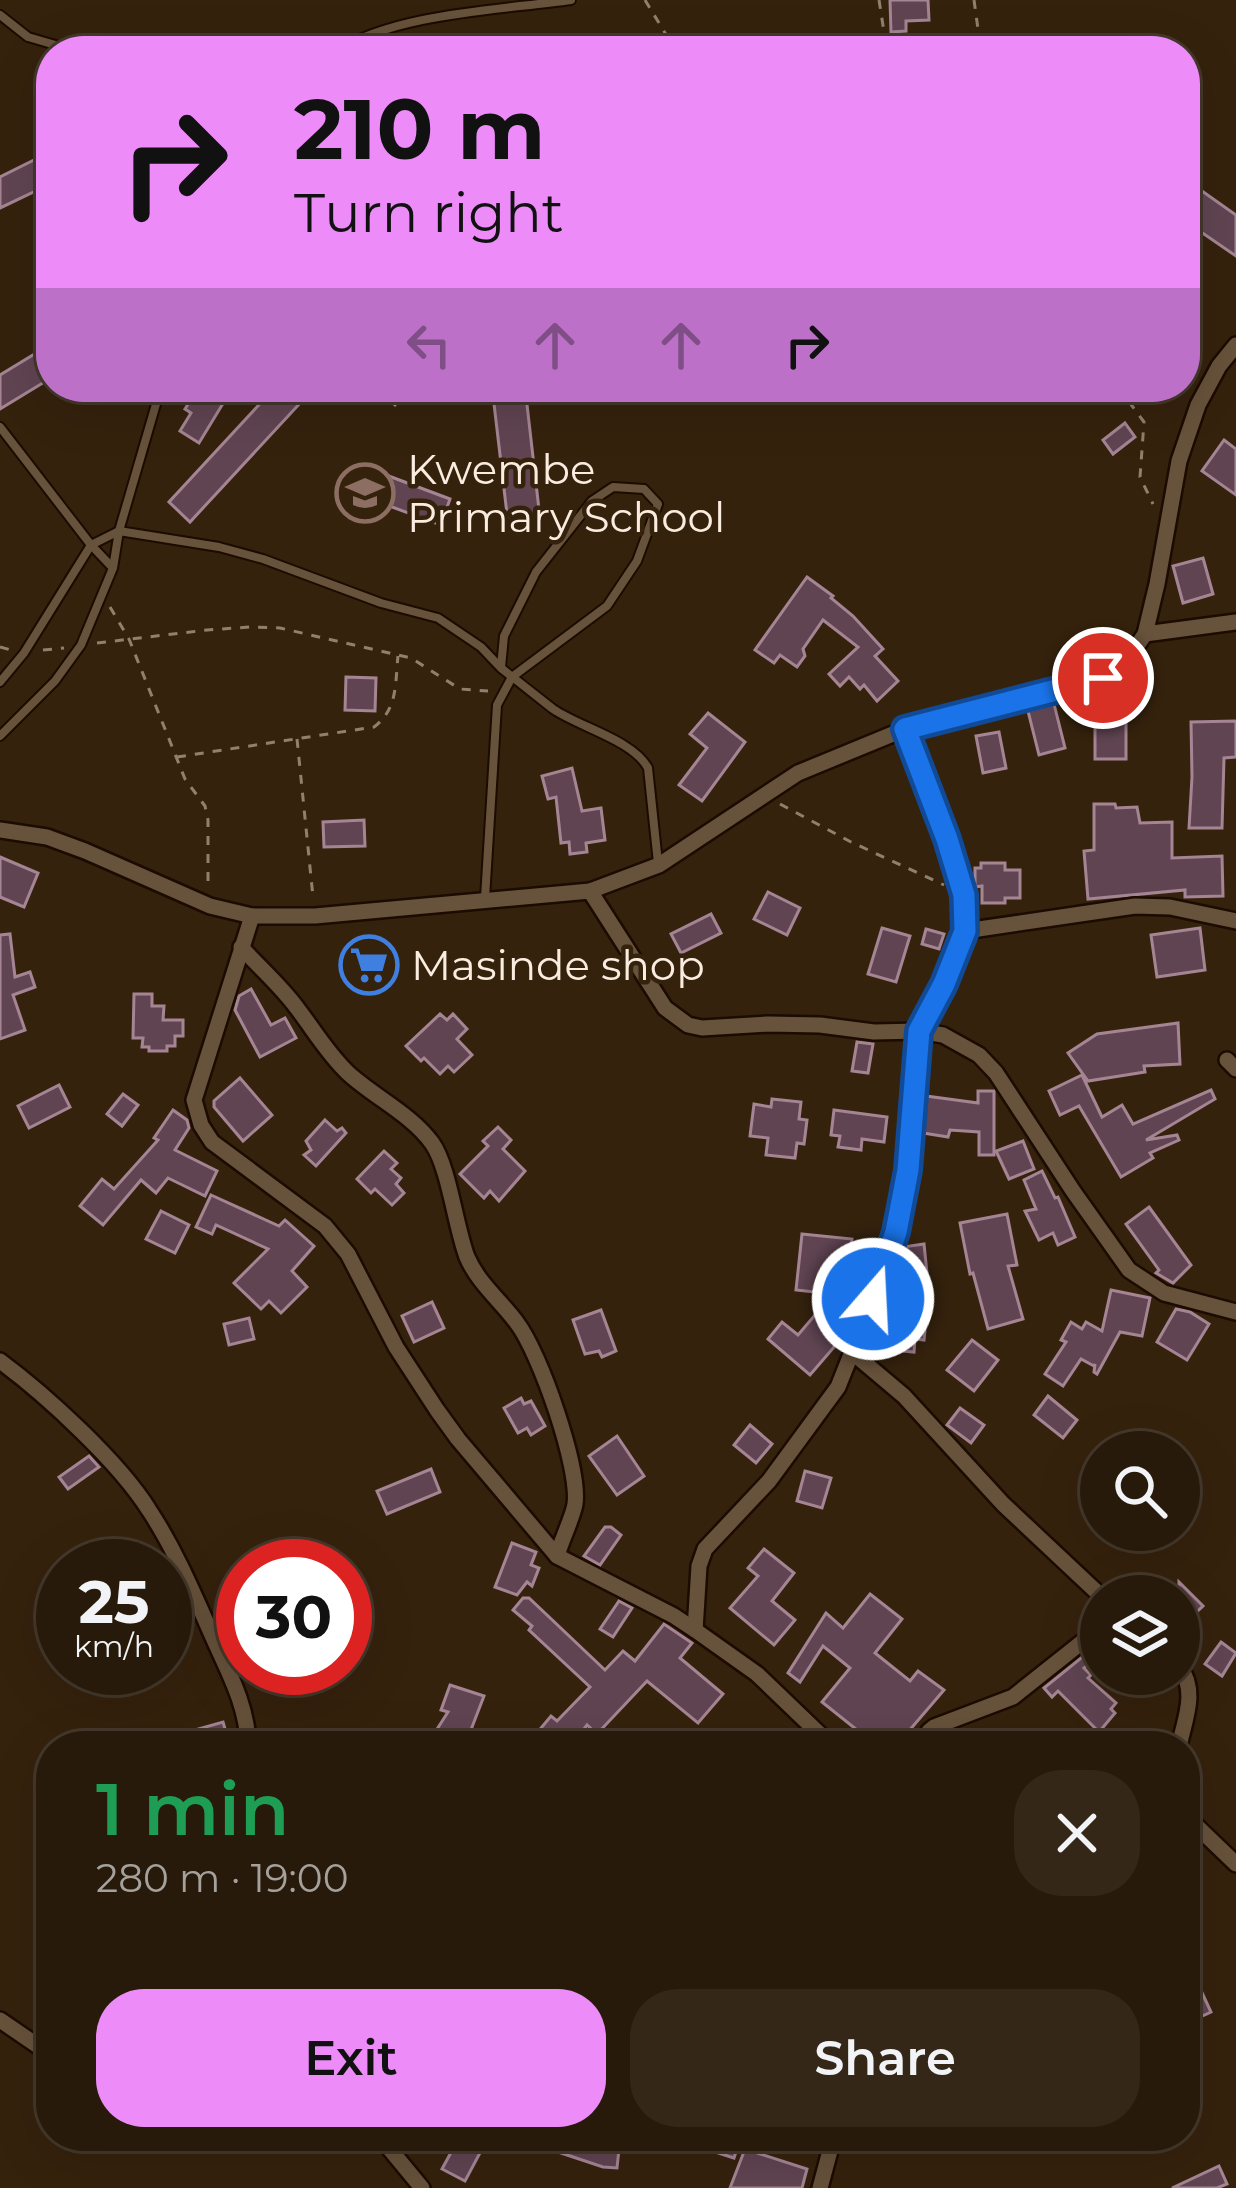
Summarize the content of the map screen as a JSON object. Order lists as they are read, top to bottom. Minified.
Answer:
{"places":{"school or university":["Kwembe Primary School"],"supermarket":["Masinde shop"]},"page":{"turn":["210 m","Turn right"],"speed":"25 km/h","limit":"30","heading":["1 min","280 m · 19:00"],"buttons":["Exit","Share"]}}
